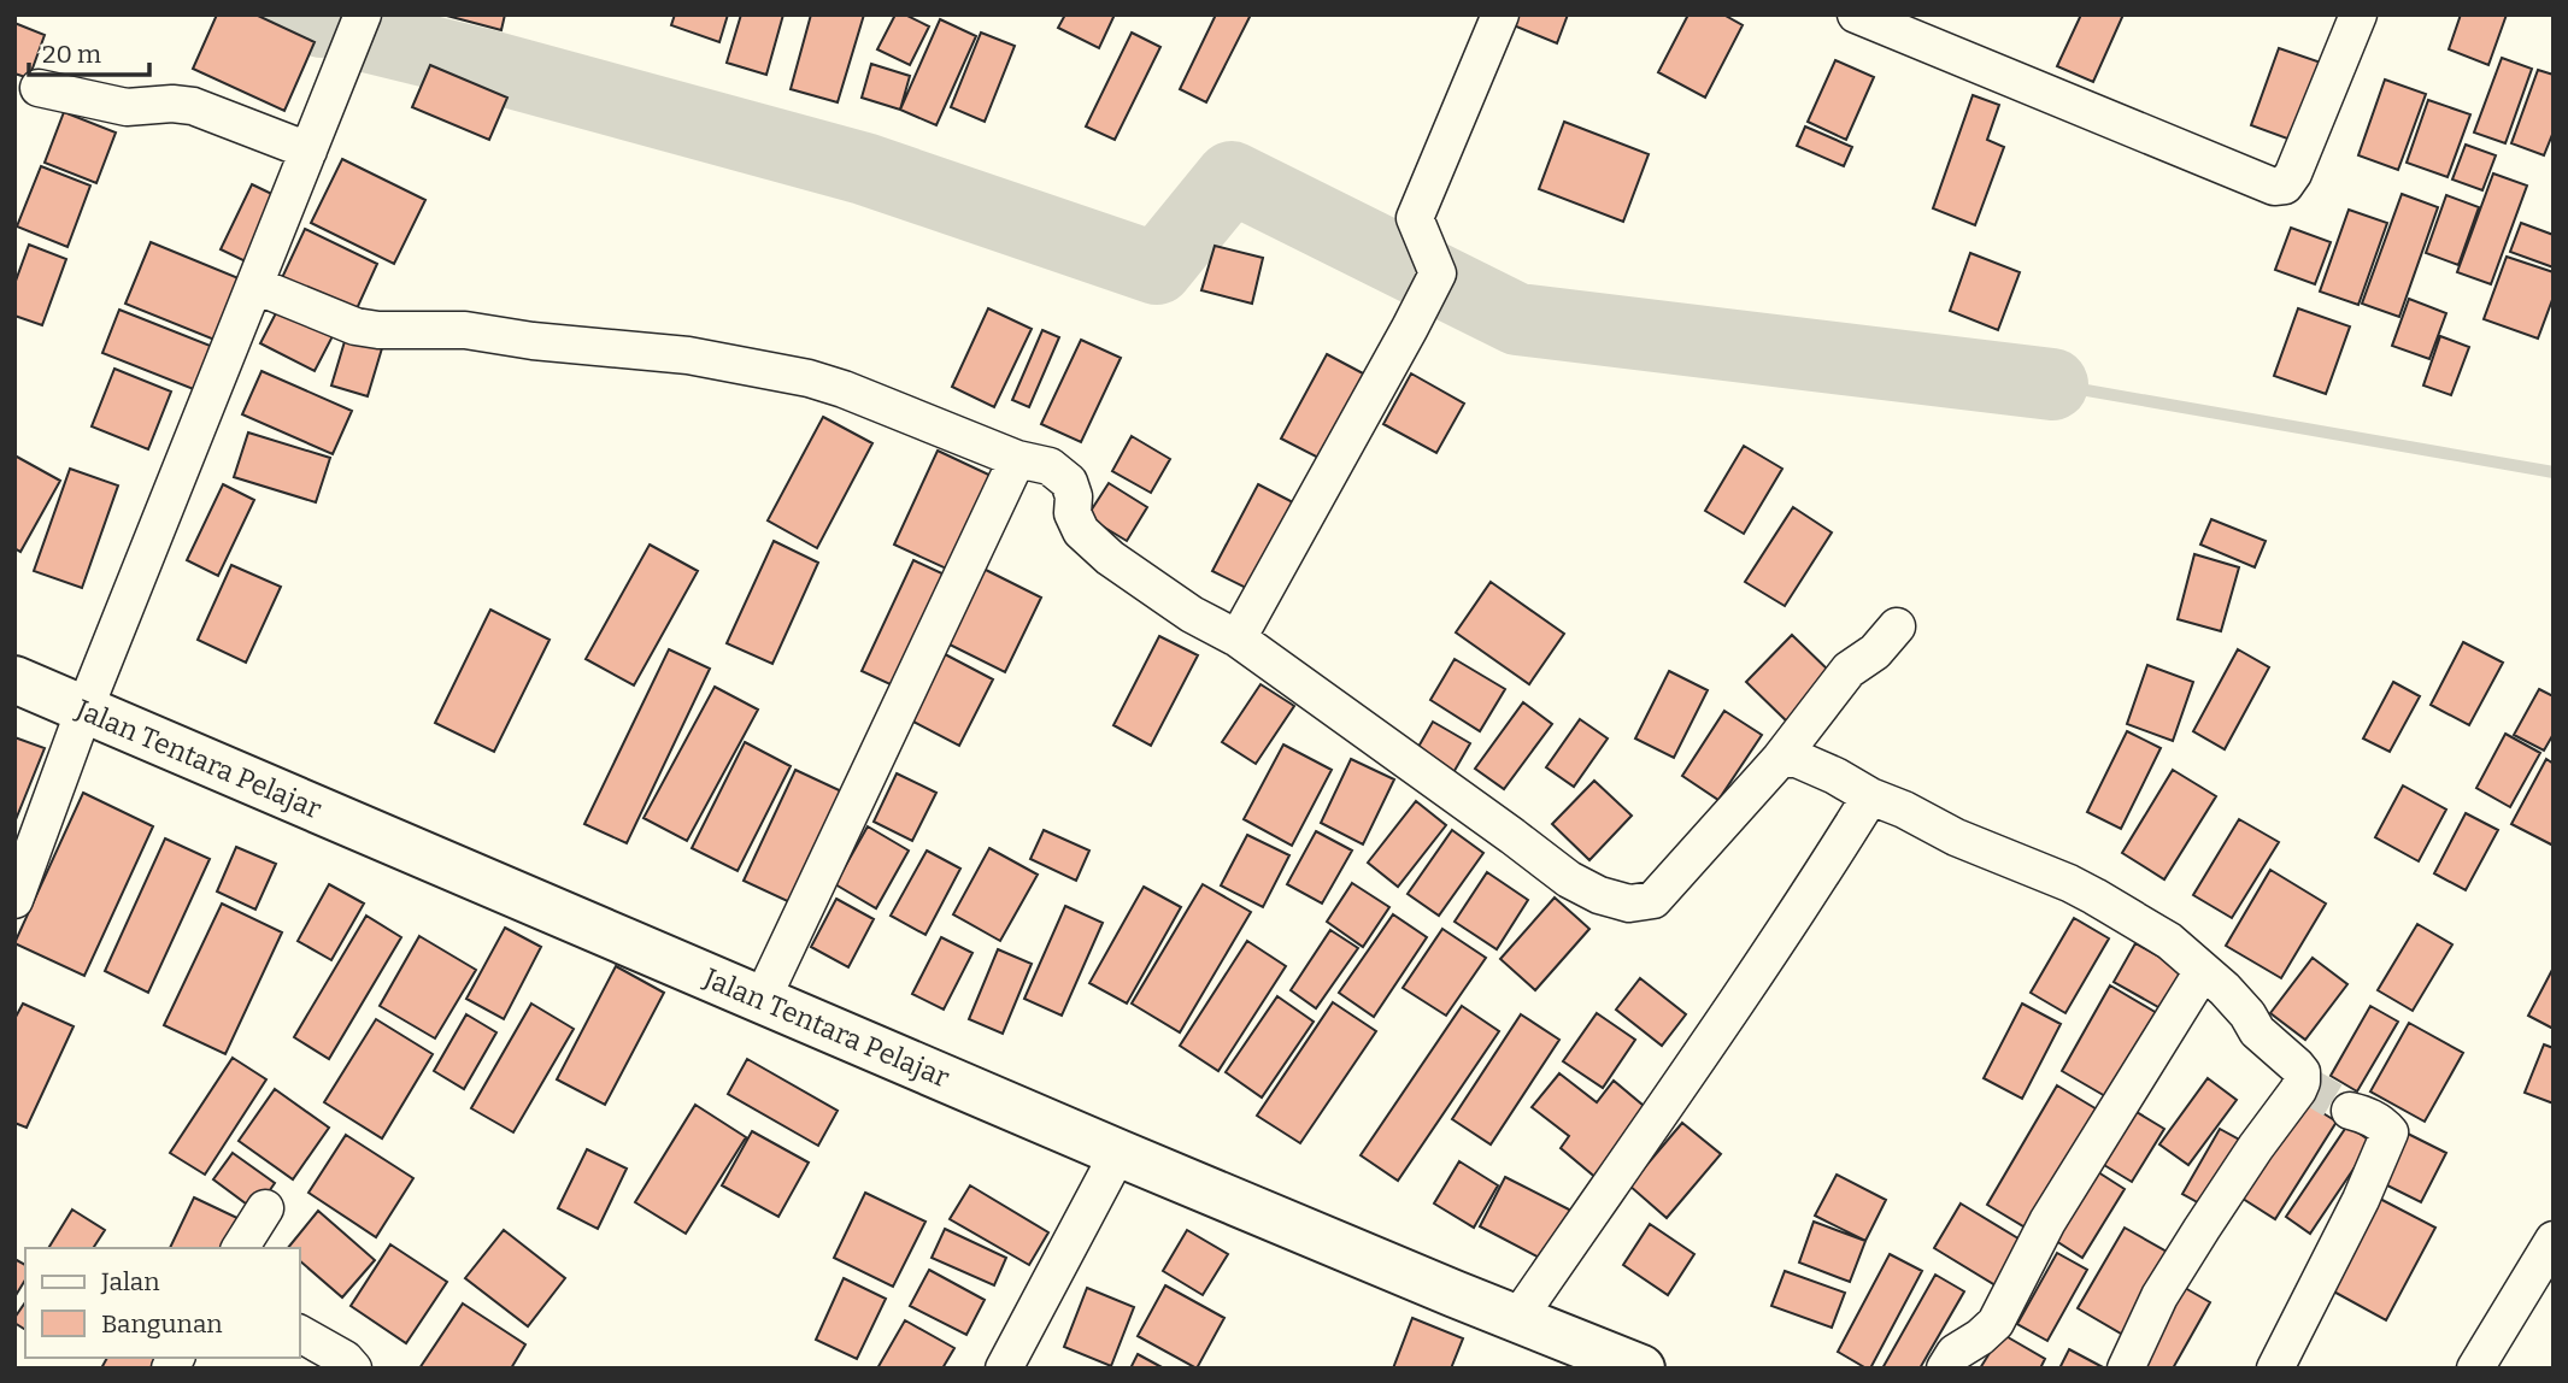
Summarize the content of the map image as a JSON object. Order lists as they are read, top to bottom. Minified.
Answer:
{"streets":{"highway":["Jalan Tentara Pelajar"]},"legend":["Jalan","Bangunan"],"scale_bar":"20 m"}
